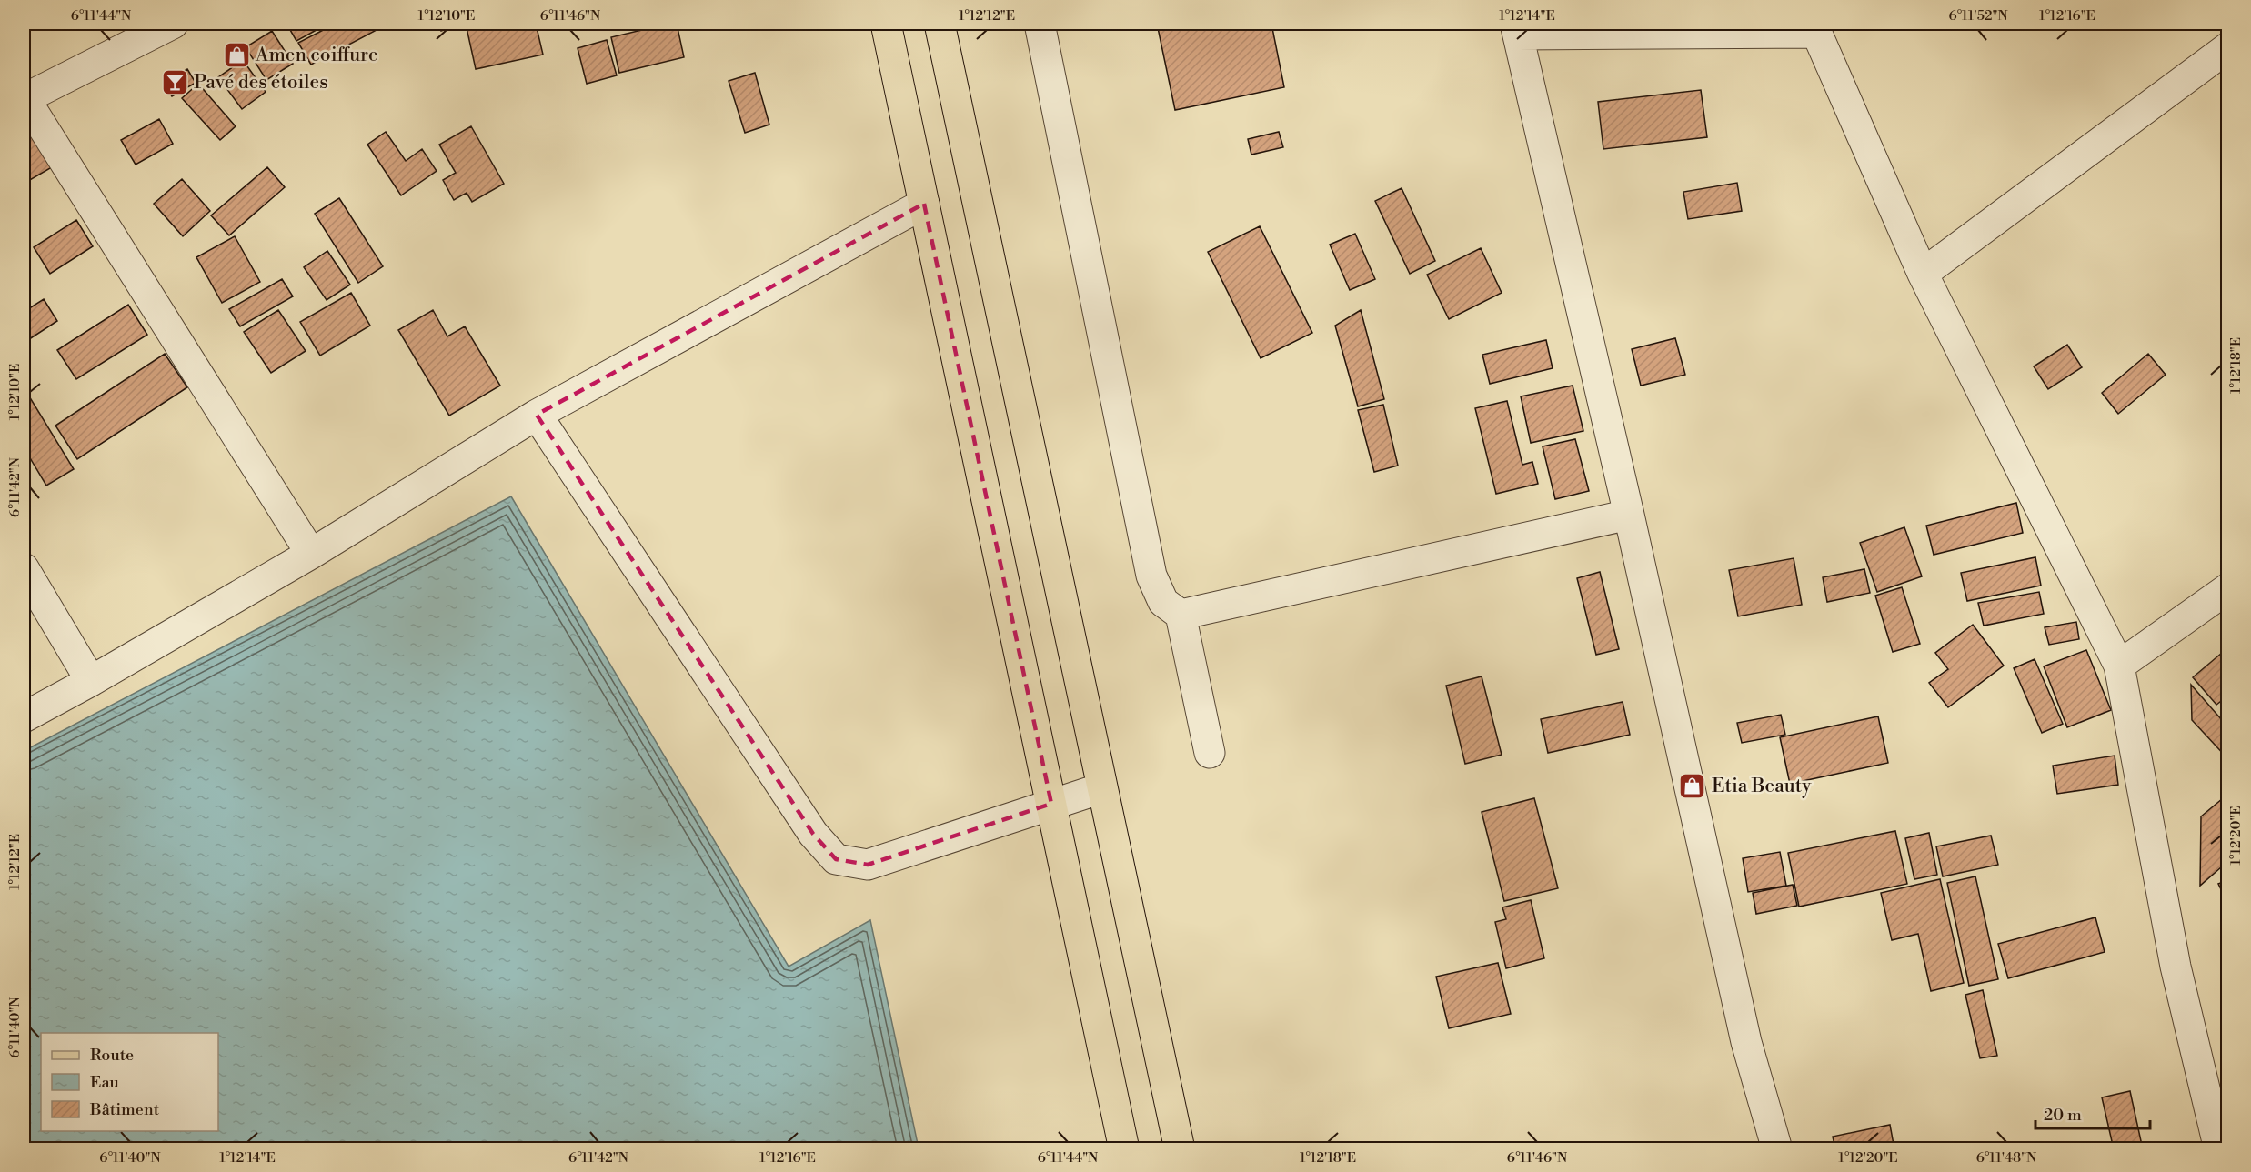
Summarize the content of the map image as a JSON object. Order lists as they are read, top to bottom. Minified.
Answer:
{"places":{"shop":["Amen coiffure","Etia Beauty"],"bar":["Pavé des étoiles"]},"legend":["Route","Eau","Bâtiment"],"scale_bar":"20 m","coordinates":["6°11'44\"N","1°12'10\"E","6°11'46\"N","1°12'12\"E","1°12'14\"E","6°11'52\"N","1°12'16\"E","1°12'18\"E","6°11'42\"N","1°12'20\"E","6°11'40\"N","6°11'48\"N"]}
